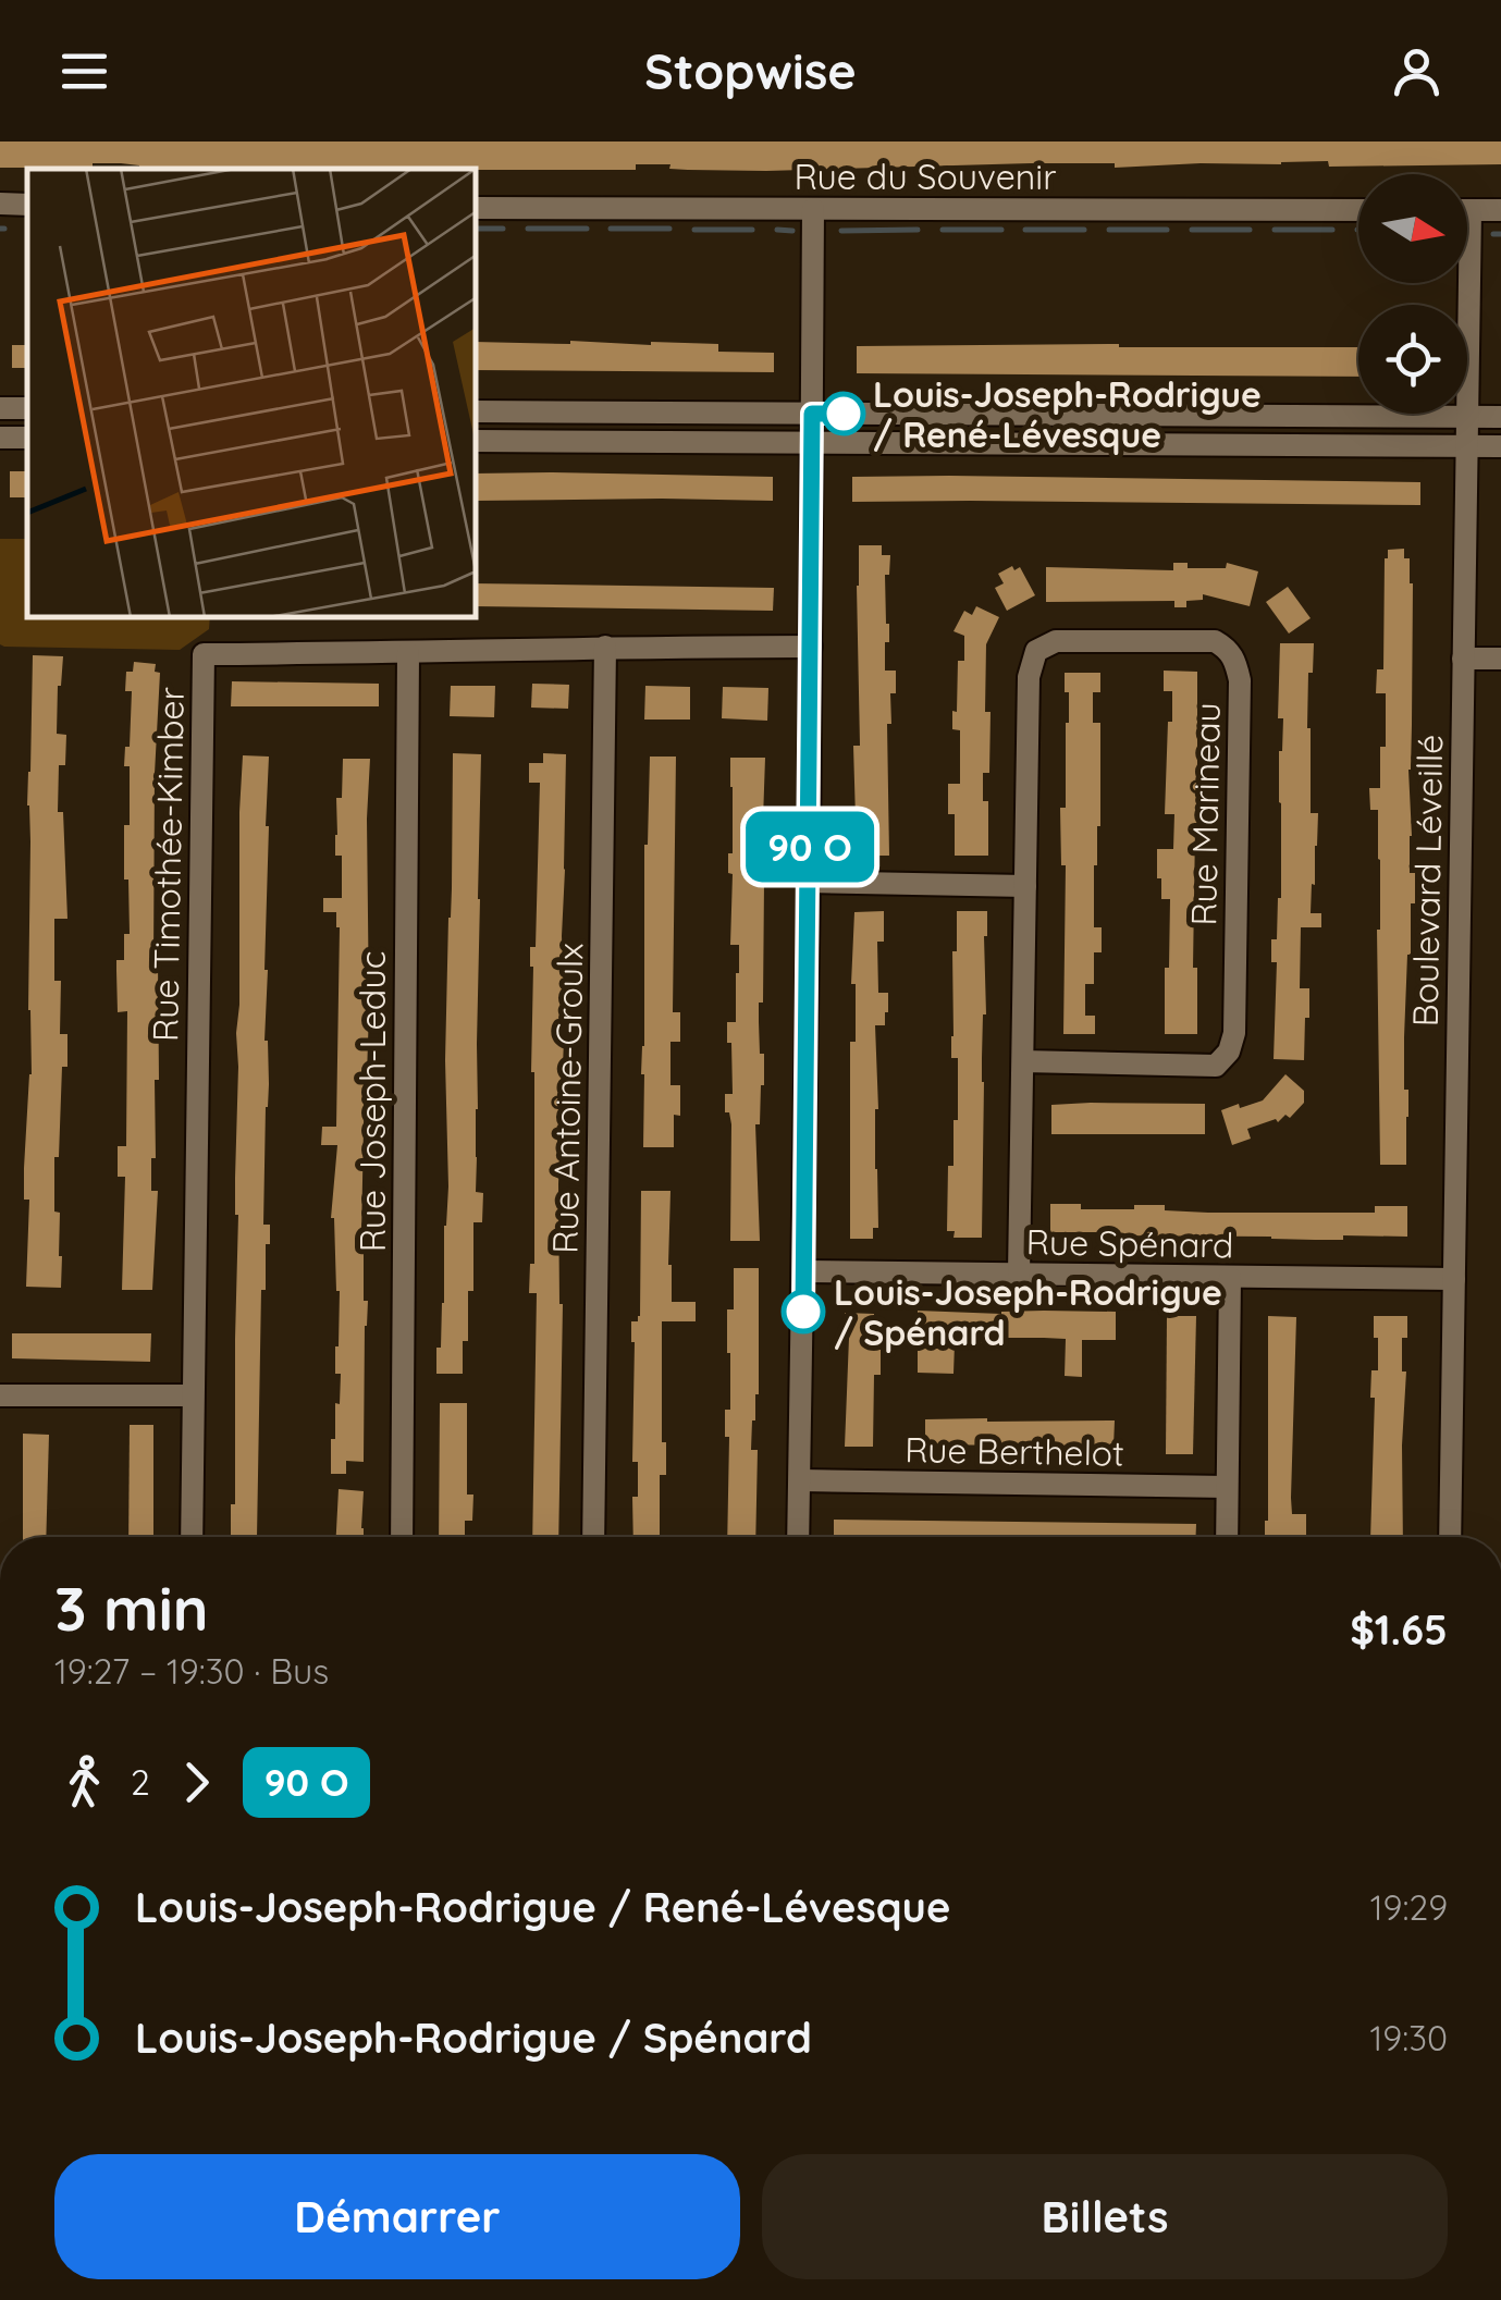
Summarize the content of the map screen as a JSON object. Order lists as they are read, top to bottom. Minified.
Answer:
{"streets":{"street":["Rue du Souvenir","Rue Marineau","Rue Timothée-Kimber","Boulevard Léveillé","Rue Antoine-Groulx","Rue Joseph-Leduc","Rue Spénard","Rue Berthelot"]},"crossings":[["Rue Marineau","Rue Spénard"],["Rue Timothée-Kimber","Rue Antoine-Groulx"],["Rue Timothée-Kimber","Rue Joseph-Leduc"],["Boulevard Léveillé","Rue Spénard"]],"places":["Louis-Joseph-Rodrigue / René-Lévesque","Louis-Joseph-Rodrigue / Spénard"],"north":"right","page":{"header":"Stopwise","on_map":"90 O","heading":["3 min","19:27 – 19:30 · Bus","$1.65"],"legs":["2","90 O"],"list":[{"name":"Louis-Joseph-Rodrigue / René-Lévesque","value":"19:29"},{"name":"Louis-Joseph-Rodrigue / Spénard","value":"19:30"}],"buttons":["Démarrer","Billets"]}}
